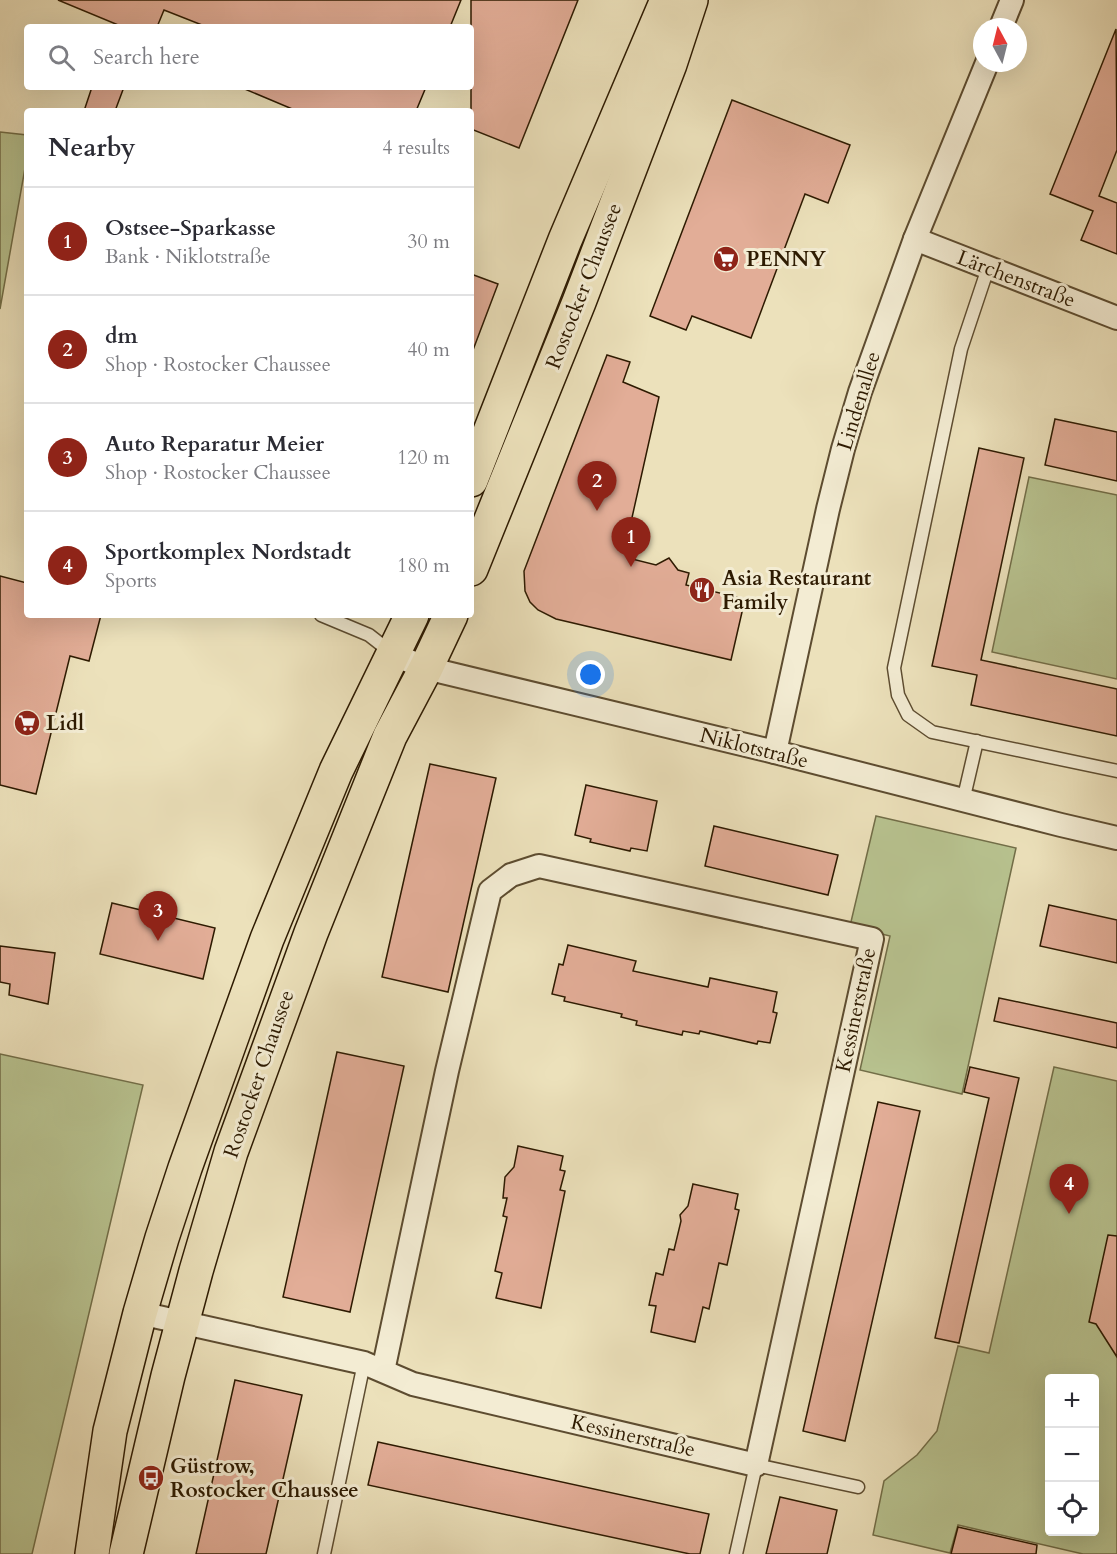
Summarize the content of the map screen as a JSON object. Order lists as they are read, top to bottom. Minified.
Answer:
{"streets":{"main road":["Rostocker Chaussee"],"street":["Lärchenstraße","Lindenallee","Niklotstraße","Kessinerstraße"]},"crossings":[["Lärchenstraße","Lindenallee"],["Rostocker Chaussee","Niklotstraße"],["Rostocker Chaussee","Kessinerstraße"],["Lindenallee","Niklotstraße"]],"places":{"supermarket":["PENNY","Lidl"],"restaurant":["Asia Restaurant Family"],"bus stop":["Güstrow, Rostocker Chaussee"]},"north":"top","page":{"search":"Search here","heading":["Nearby","4 results"],"list":[{"mark":"1","name":"Ostsee-Sparkasse","note":"Bank · Niklotstraße","value":"30 m"},{"mark":"2","name":"dm","note":"Shop · Rostocker Chaussee","value":"40 m"},{"mark":"3","name":"Auto Reparatur Meier","note":"Shop · Rostocker Chaussee","value":"120 m"},{"mark":"4","name":"Sportkomplex Nordstadt","note":"Sports","value":"180 m"}],"pins":["2","1","3","4"],"map_buttons":["+","−"]}}
